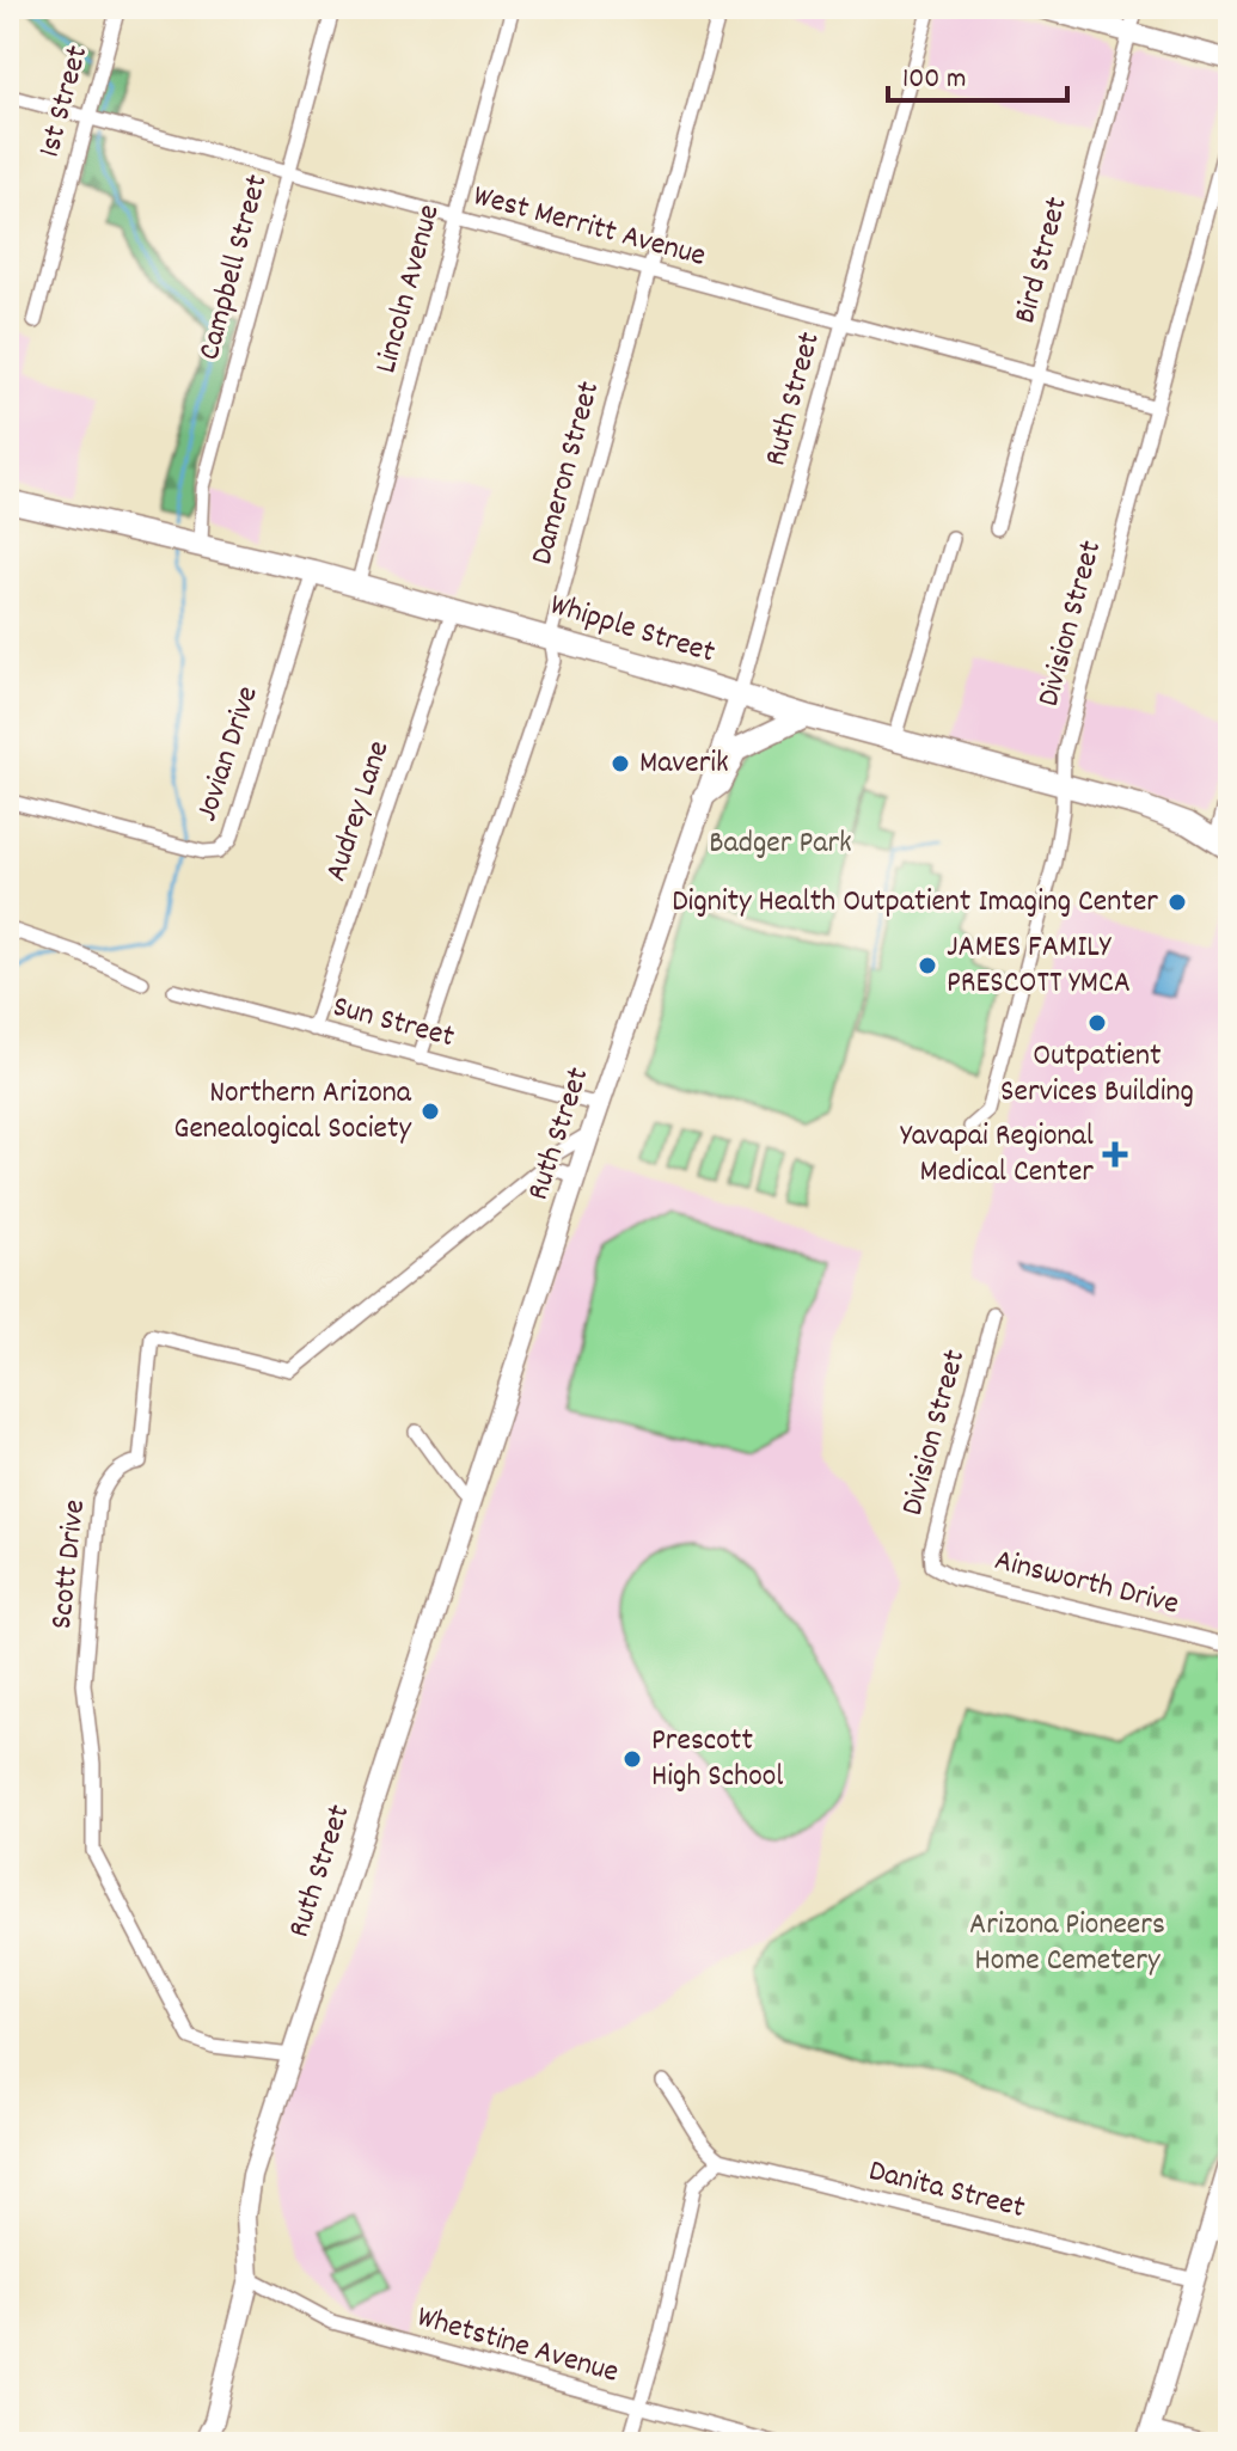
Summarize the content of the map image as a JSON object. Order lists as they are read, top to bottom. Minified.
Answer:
{"streets":{"main road":["Whipple Street"],"street":["1st Street","West Merritt Avenue","Bird Street","Campbell Street","Lincoln Avenue","Ruth Street","Dameron Street","Division Street","Jovian Drive","Audrey Lane","Sun Street","Scott Drive","Ainsworth Drive","Danita Street","Whetstine Avenue"]},"crossings":[["1st Street","West Merritt Avenue"],["West Merritt Avenue","Bird Street"],["West Merritt Avenue","Campbell Street"],["West Merritt Avenue","Lincoln Avenue"],["West Merritt Avenue","Ruth Street"],["West Merritt Avenue","Dameron Street"],["West Merritt Avenue","Division Street"],["Campbell Street","Whipple Street"],["Lincoln Avenue","Whipple Street"],["Ruth Street","Whipple Street"],["Ruth Street","Sun Street"],["Ruth Street","Scott Drive"],["Ruth Street","Whetstine Avenue"],["Dameron Street","Whipple Street"],["Dameron Street","Sun Street"],["Division Street","Whipple Street"],["Division Street","Ainsworth Drive"],["Whipple Street","Jovian Drive"],["Whipple Street","Audrey Lane"],["Audrey Lane","Sun Street"]],"parks":["Badger Park","Arizona Pioneers Home Cemetery"],"places":{"other":["Maverik","Dignity Health Outpatient Imaging Center","JAMES FAMILY PRESCOTT YMCA","Outpatient Services Building","Northern Arizona Genealogical Society","Prescott High School"],"health":["Yavapai Regional Medical Center"]},"scale_bar":"100 m"}
